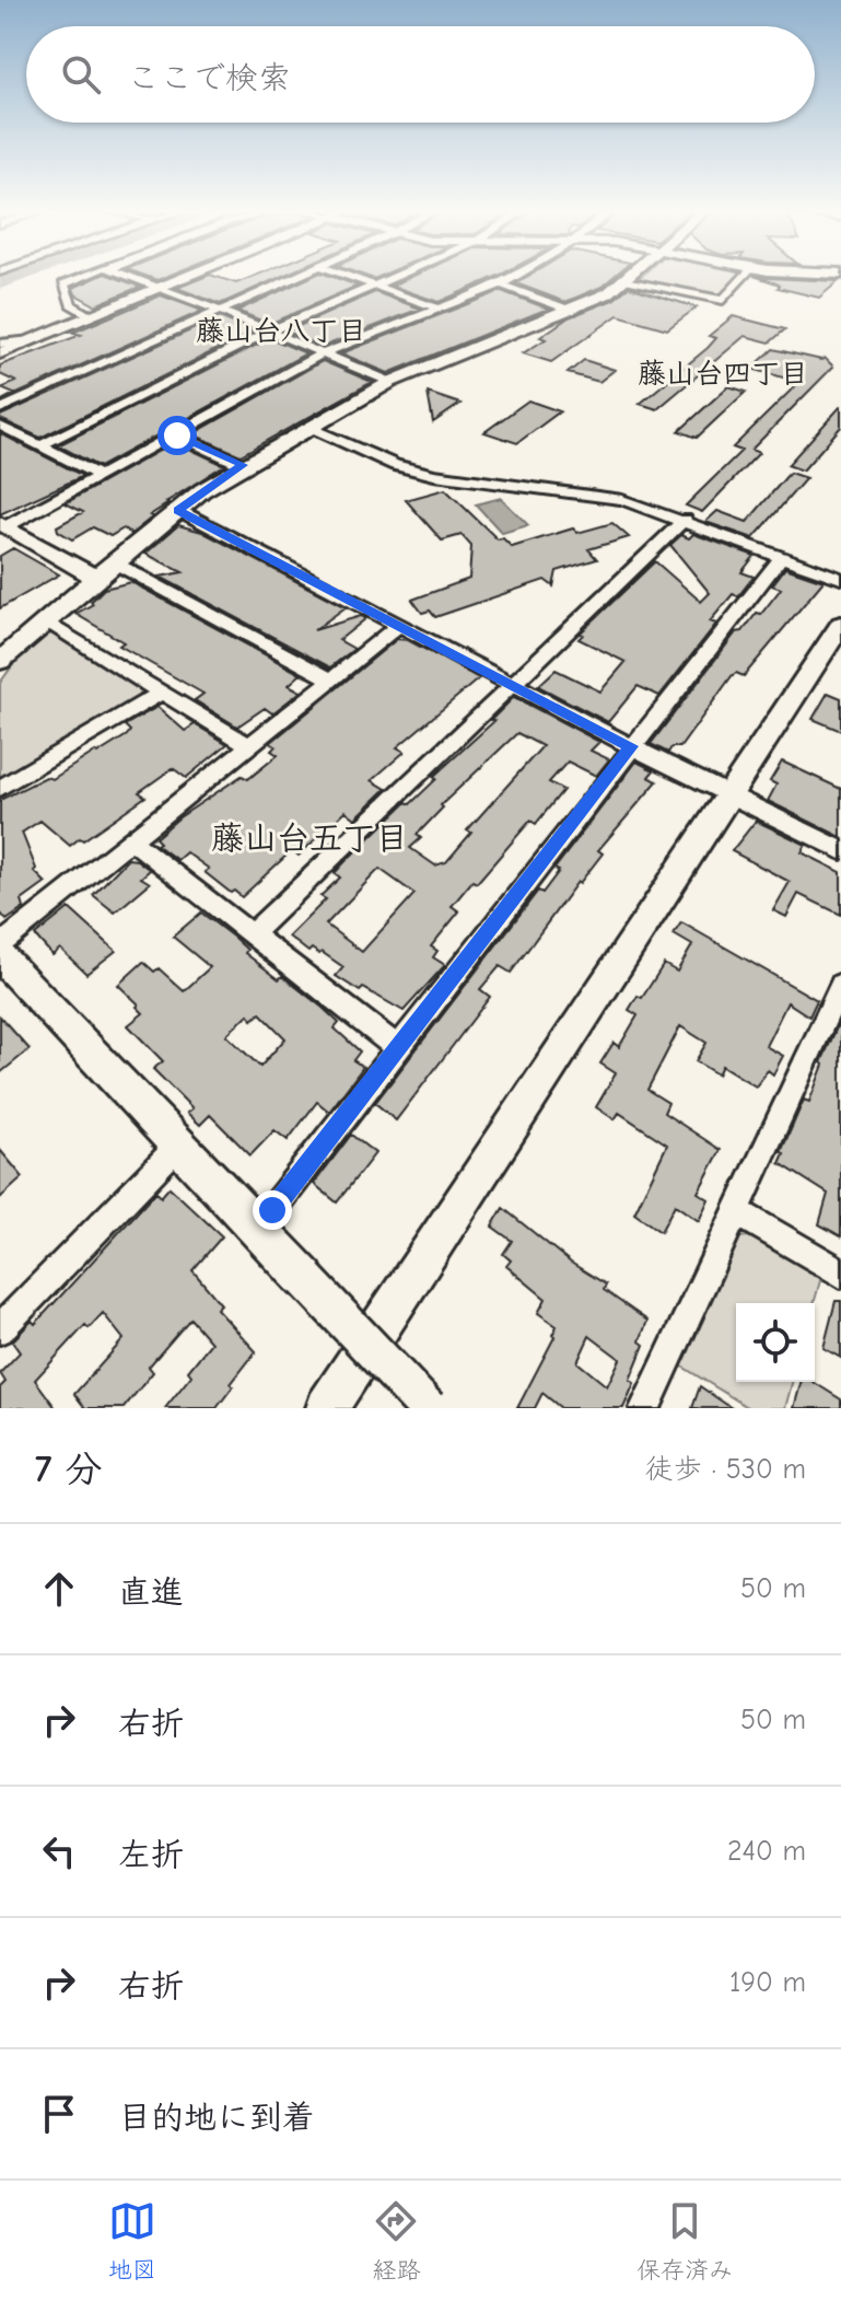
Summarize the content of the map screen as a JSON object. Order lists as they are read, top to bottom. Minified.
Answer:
{"districts":["藤山台八丁目","藤山台四丁目","藤山台五丁目"],"page":{"search":"ここで検索","heading":["7 分","徒歩 · 530 m"],"list":[["直進","50 m"],["右折","50 m"],["左折","240 m"],["右折","190 m"],"目的地に到着"],"nav":["地図","経路","保存済み"]}}
